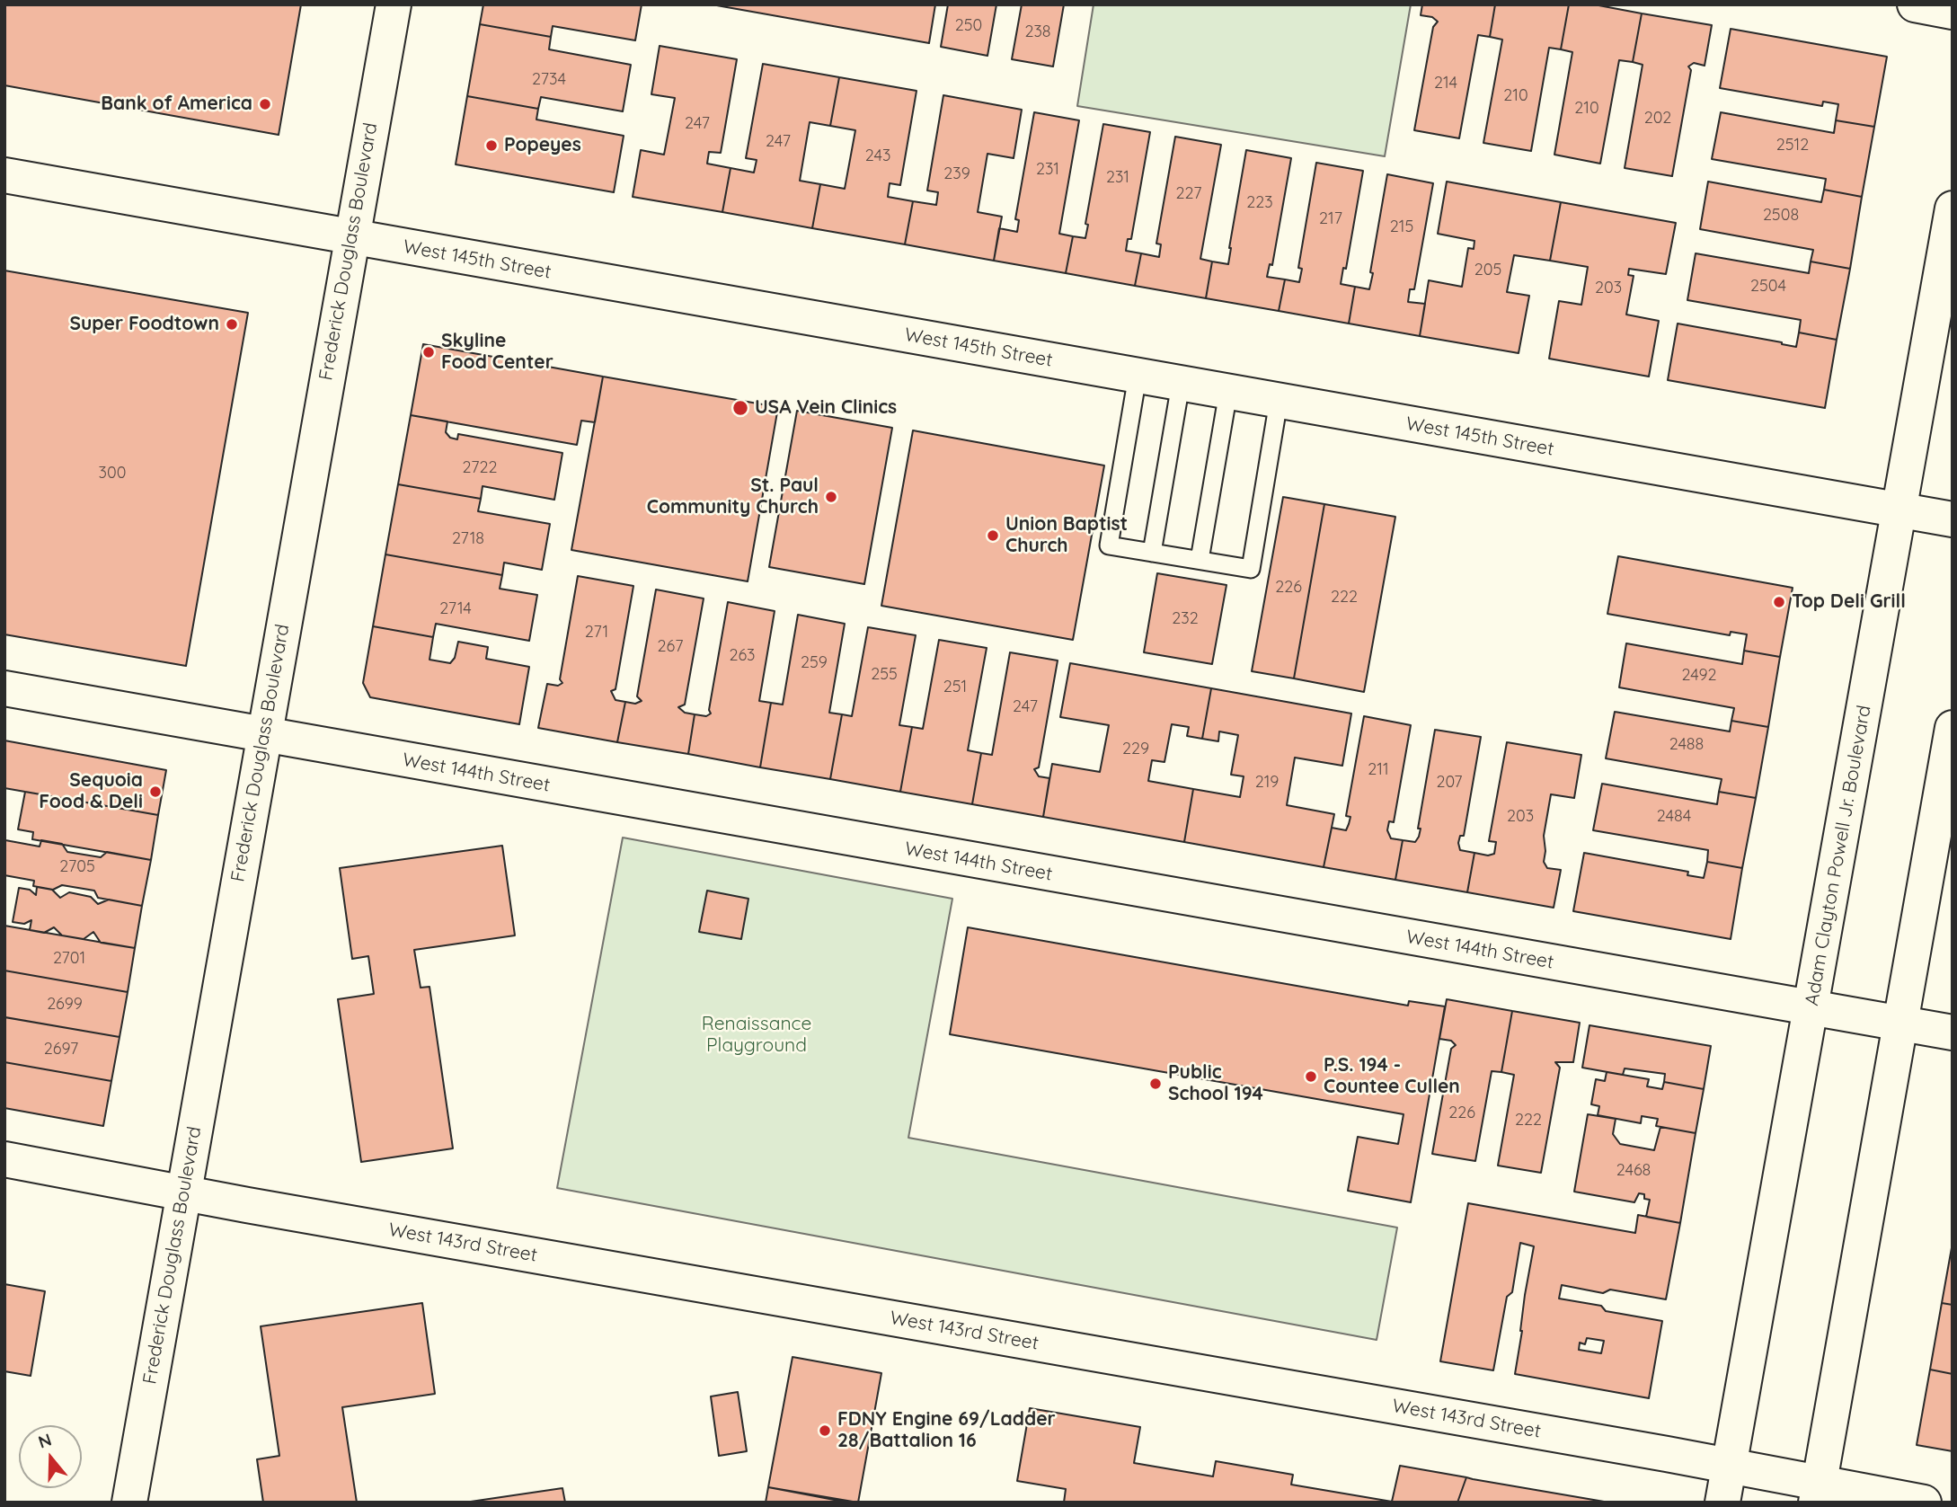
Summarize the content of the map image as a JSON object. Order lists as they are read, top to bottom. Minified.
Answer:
{"streets":{"main road":["Frederick Douglass Boulevard","West 145th Street","West 144th Street","Adam Clayton Powell Jr. Boulevard","West 143rd Street"]},"crossings":[["Frederick Douglass Boulevard","West 145th Street"],["Frederick Douglass Boulevard","West 144th Street"],["Frederick Douglass Boulevard","West 143rd Street"],["West 145th Street","Adam Clayton Powell Jr. Boulevard"],["West 144th Street","Adam Clayton Powell Jr. Boulevard"],["Adam Clayton Powell Jr. Boulevard","West 143rd Street"]],"parks":["Renaissance Playground"],"places":["Bank of America","Popeyes","Super Foodtown","Skyline Food Center","USA Vein Clinics","St. Paul Community Church","Union Baptist Church","Top Deli Grill","Sequoia Food & Deli","P.S. 194 - Countee Cullen","Public School 194","FDNY Engine 69/Ladder 28/Battalion 16"],"house_numbers":["250","238","2734","214","210","210","202","247","247","2512","243","231","239","231","227","223","2508","217","215","205","2504","203","2722","300","2718","226","222","2714","232","271","267","263","259","255","2492","251","247","2488","229","211","219","207","203","2484","2705","2701","2699","2697","226","222","2468"],"north":"top"}
